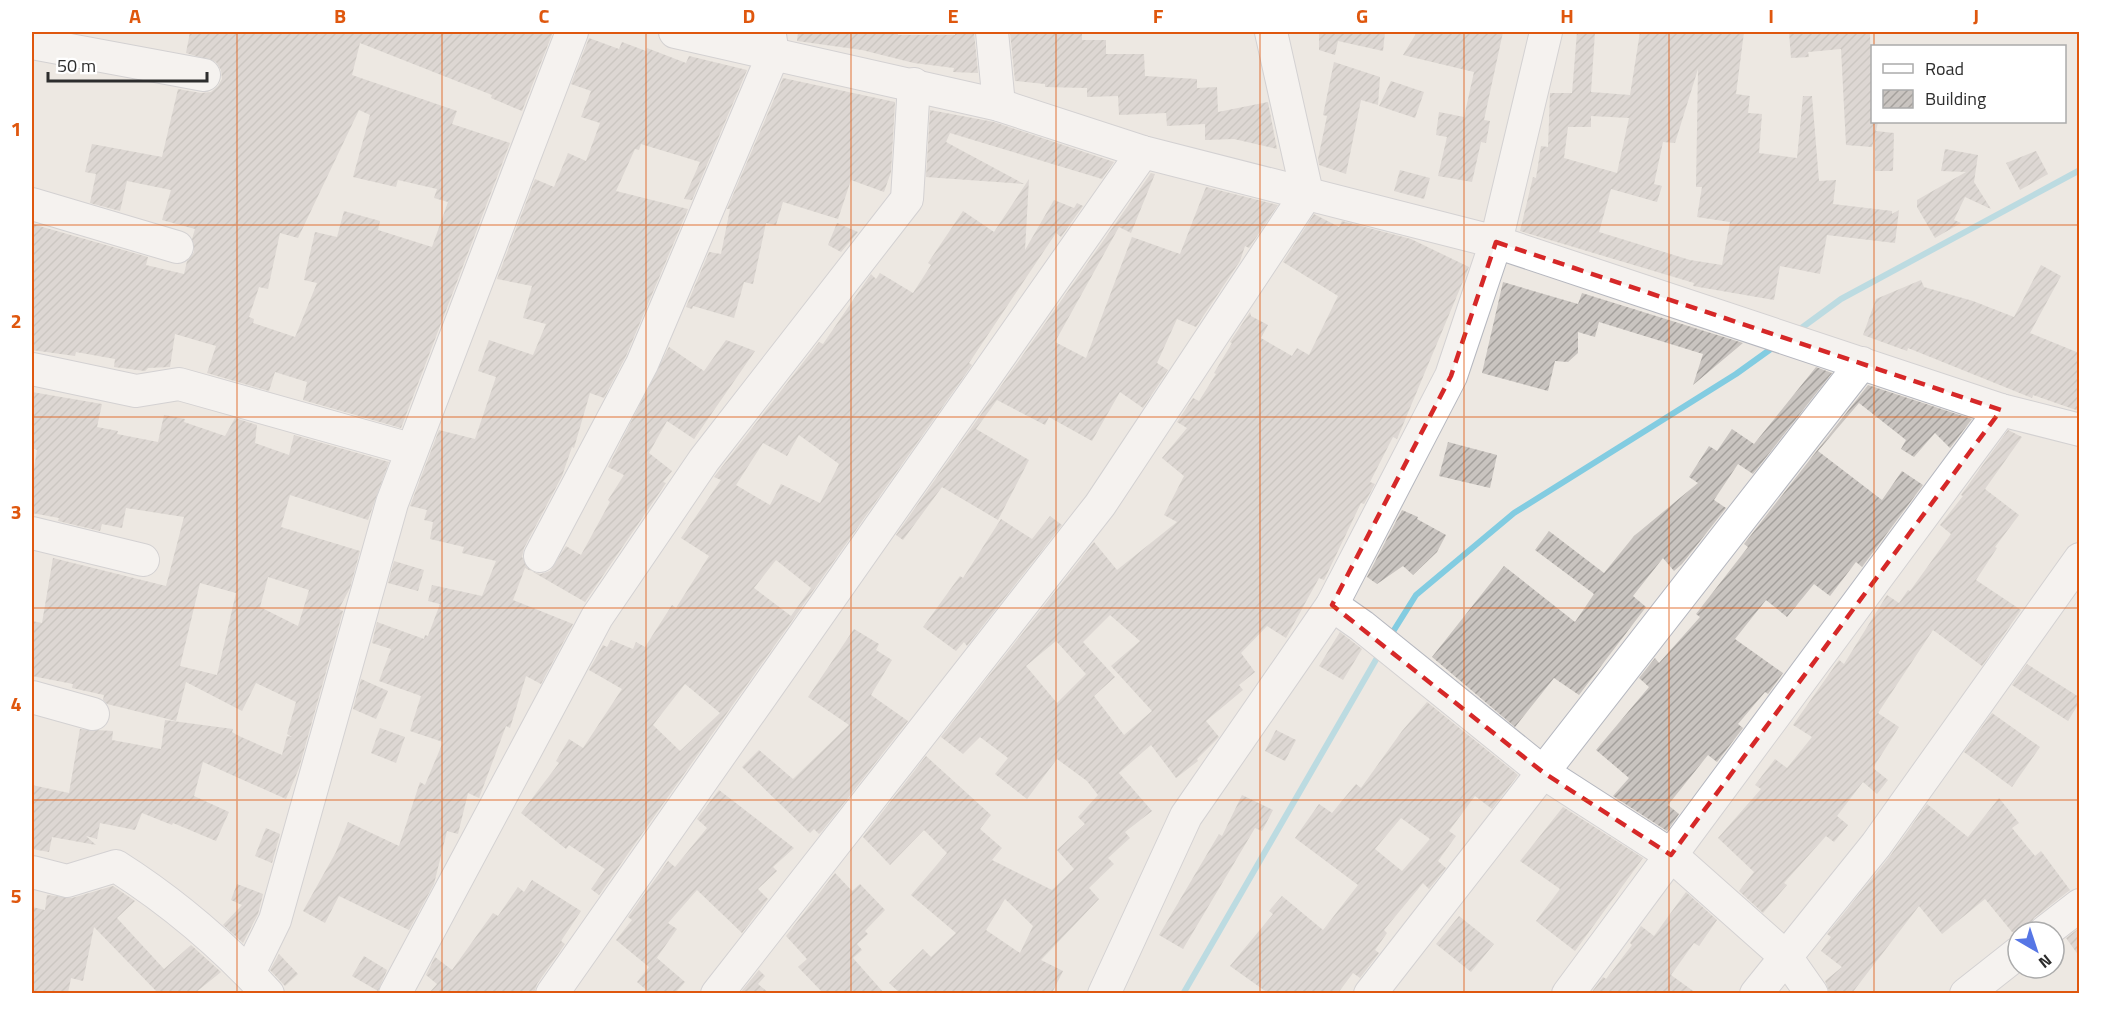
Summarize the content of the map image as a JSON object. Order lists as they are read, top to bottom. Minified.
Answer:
{"legend":["Road","Building"],"scale_bar":"50 m","north":"bottom right","grid":{"columns":["A","B","C","D","E","F","G","H","I","J"],"rows":["1","2","3","4","5"]}}
